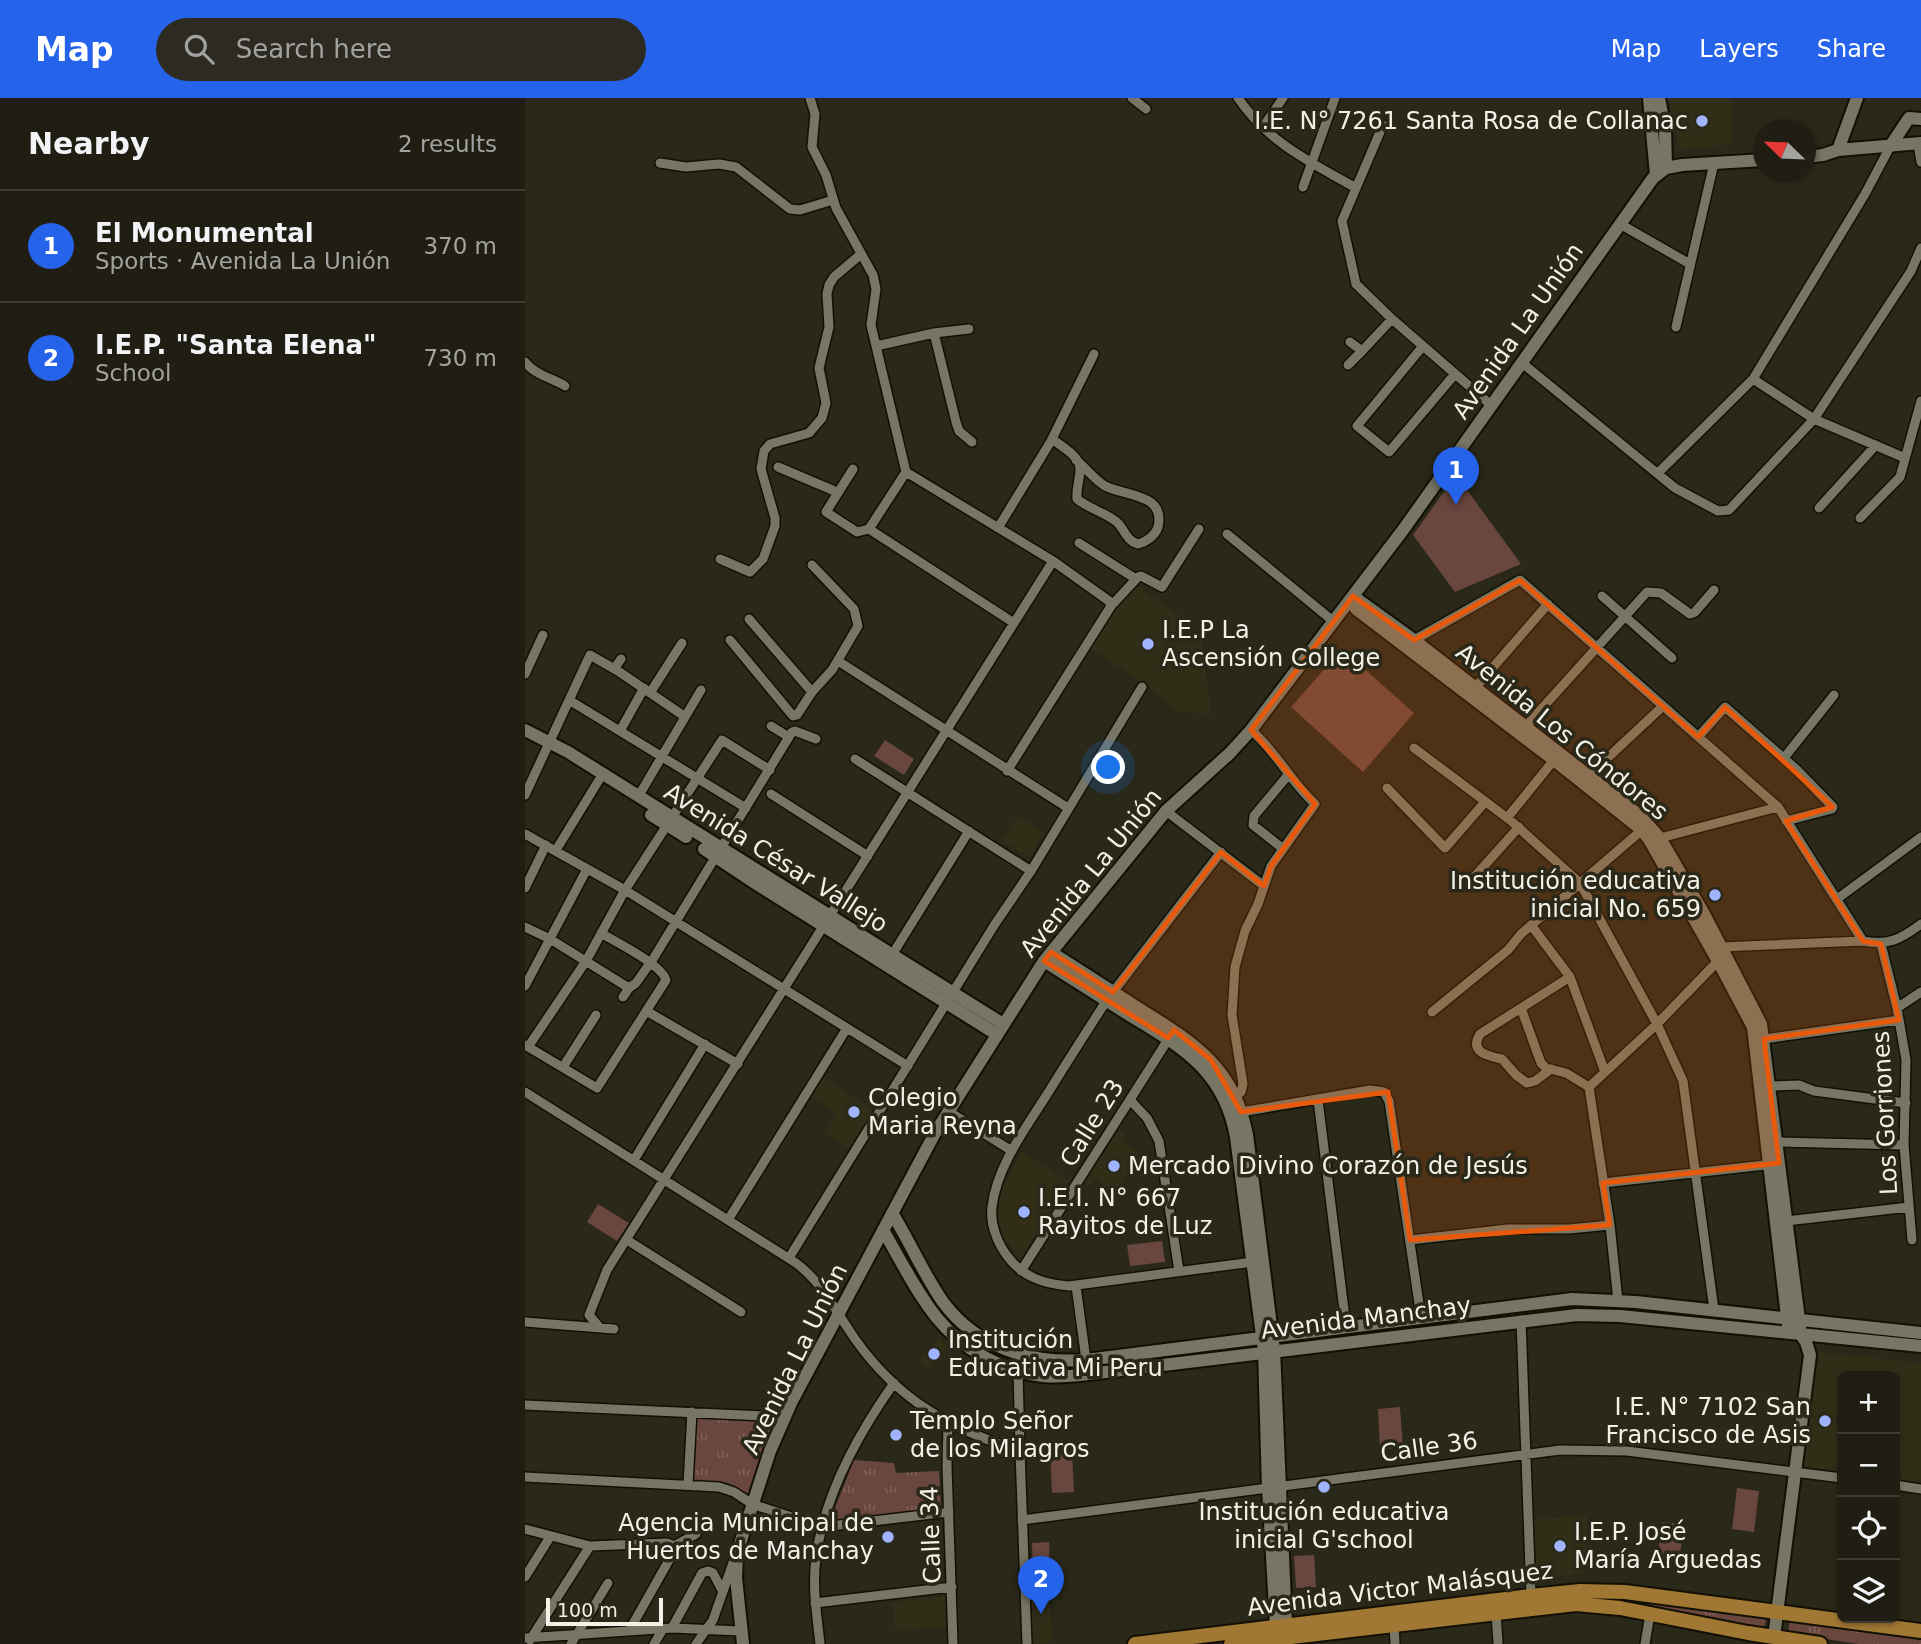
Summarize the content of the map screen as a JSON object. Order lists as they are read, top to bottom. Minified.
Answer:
{"streets":{"main road":["Avenida Victor Malásquez"],"street":["Avenida La Unión","Avenida Los Cóndores","Avenida César Vallejo","Los Gorriones","Calle 23","Avenida Manchay","Calle 36","Calle 34"]},"crossings":[["Avenida La Unión","Avenida Los Cóndores"],["Avenida La Unión","Avenida César Vallejo"],["Avenida La Unión","Avenida Manchay"],["Avenida Los Cóndores","Avenida Manchay"],["Avenida Los Cóndores","Calle 36"],["Avenida Los Cóndores","Avenida Victor Malásquez"]],"places":["I.E. N° 7261 Santa Rosa de Collanac","I.E.P La Ascensión College","Institución educativa inicial No. 659","Colegio Maria Reyna","Mercado Divino Corazón de Jesús","I.E.I. N° 667 Rayitos de Luz","Institución Educativa Mi Peru","I.E. N° 7102 San Francisco de Asis","Templo Señor de los Milagros","Institución educativa inicial G'school","Agencia Municipal de Huertos de Manchay","I.E.P. José María Arguedas"],"scale_bar":"100 m","north":"top left","page":{"header":"Map","search":"Search here","nav":["Map","Layers","Share"],"heading":["Nearby","2 results"],"list":[{"mark":"1","name":"El Monumental","note":"Sports · Avenida La Unión","value":"370 m"},{"mark":"2","name":"I.E.P. \"Santa Elena\"","note":"School","value":"730 m"}],"pins":["1","2"],"map_buttons":["+","−"],"scale":"100 m"}}
